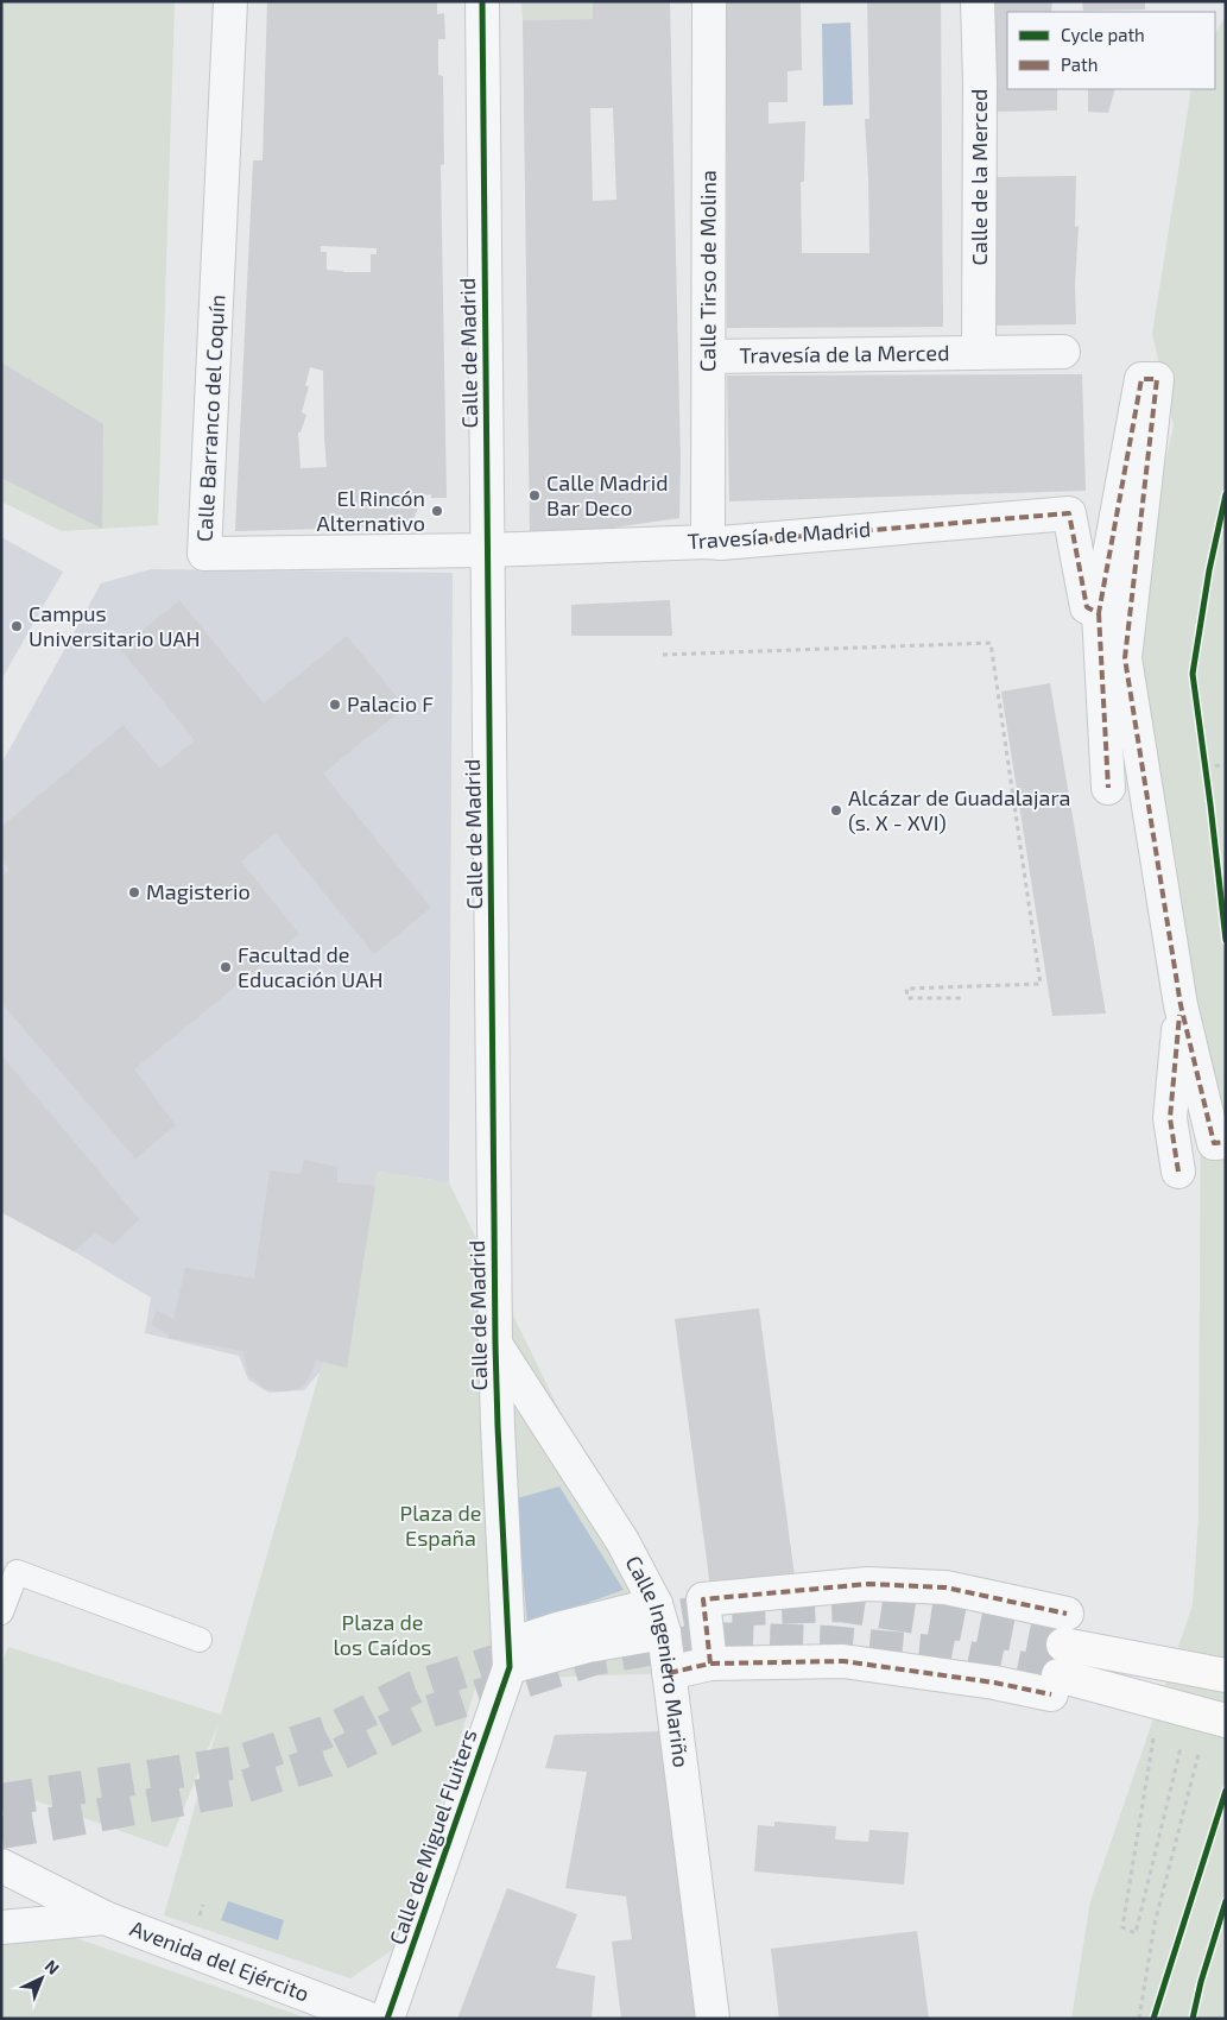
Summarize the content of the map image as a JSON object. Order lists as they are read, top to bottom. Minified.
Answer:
{"streets":{"street":["Calle de la Merced","Calle Tirso de Molina","Calle de Madrid","Travesía de la Merced","Calle Barranco del Coquín","Travesía de Madrid","Calle Ingeniero Mariño","Calle de Miguel Fluiters","Avenida del Ejército"]},"crossings":[["Calle de la Merced","Travesía de la Merced"],["Calle Tirso de Molina","Travesía de la Merced"],["Calle Tirso de Molina","Travesía de Madrid"],["Calle de Madrid","Calle Barranco del Coquín"],["Calle de Madrid","Travesía de Madrid"],["Calle de Madrid","Calle Ingeniero Mariño"],["Calle de Madrid","Calle de Miguel Fluiters"],["Calle Barranco del Coquín","Travesía de Madrid"]],"parks":["Plaza de España","Plaza de los Caídos"],"places":["Calle Madrid Bar Deco","El Rincón Alternativo","Campus Universitario UAH","Palacio F","Alcázar de Guadalajara (s. X - XVI)","Magisterio","Facultad de Educación UAH"],"legend":["Cycle path","Path"],"north":"top right"}
